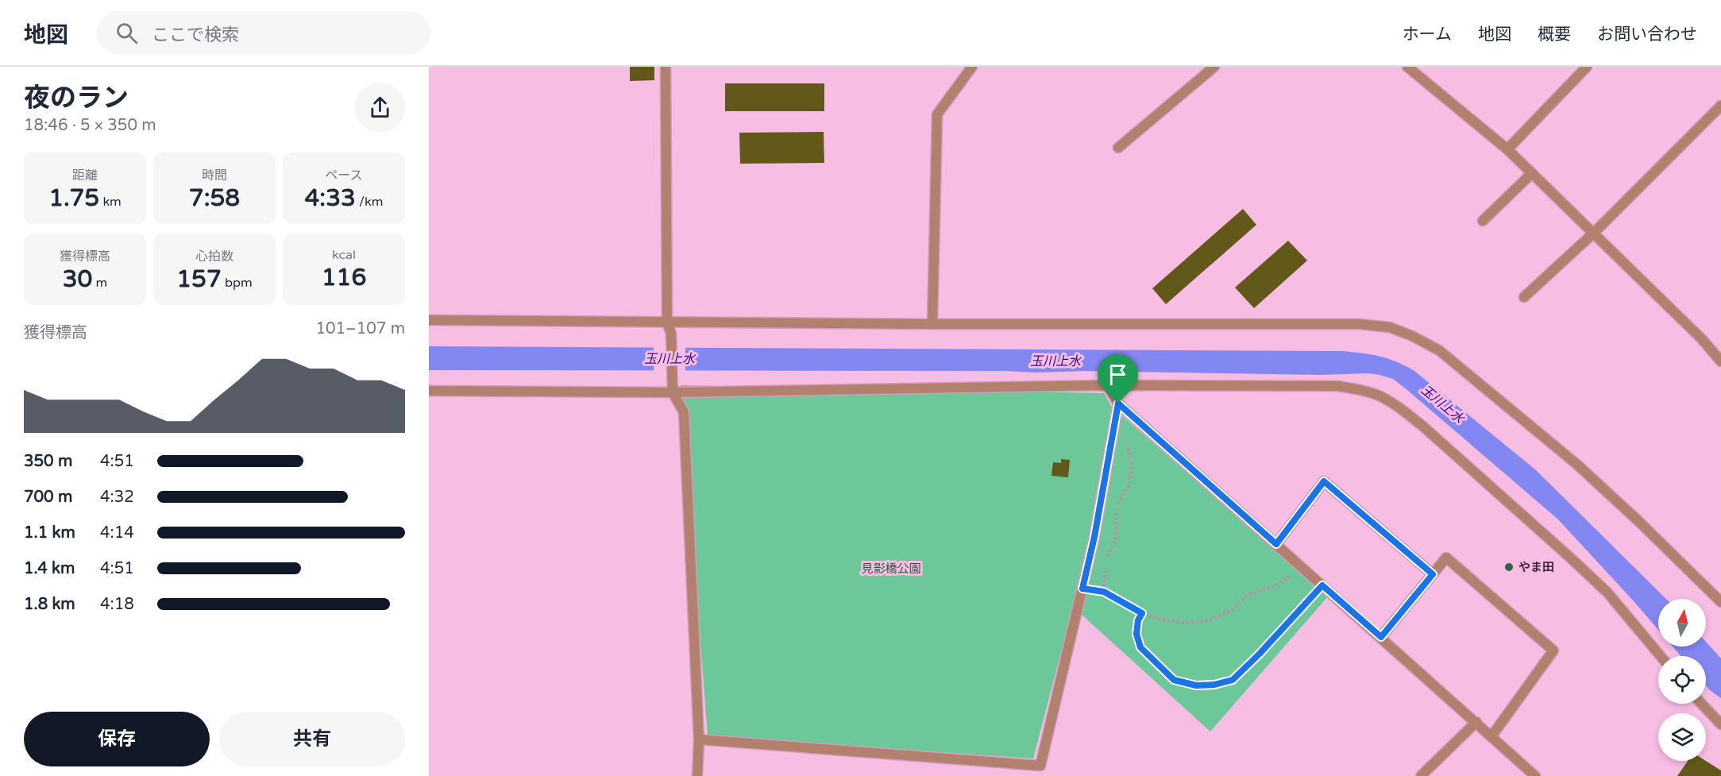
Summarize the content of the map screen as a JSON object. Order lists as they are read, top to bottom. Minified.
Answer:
{"water":["玉川上水"],"parks":["見影橋公園"],"places":["やま田"],"north":"top","page":{"header":"地図","search":"ここで検索","nav":["ホーム","地図","概要","お問い合わせ"],"heading":["夜のラン","18:46 · 5 × 350 m"],"stats":[["距離","1.75 km"],["時間","7:58"],["ペース","4:33 /km"],["獲得標高","30 m"],["心拍数","157 bpm"],["kcal","116"]],"chart":["獲得標高","101–107 m"],"list":[{"name":"350 m","note":"4:51"},{"name":"700 m","note":"4:32"},{"name":"1.1 km","note":"4:14"},{"name":"1.4 km","note":"4:51"},{"name":"1.8 km","note":"4:18"}],"buttons":["保存","共有"]}}
